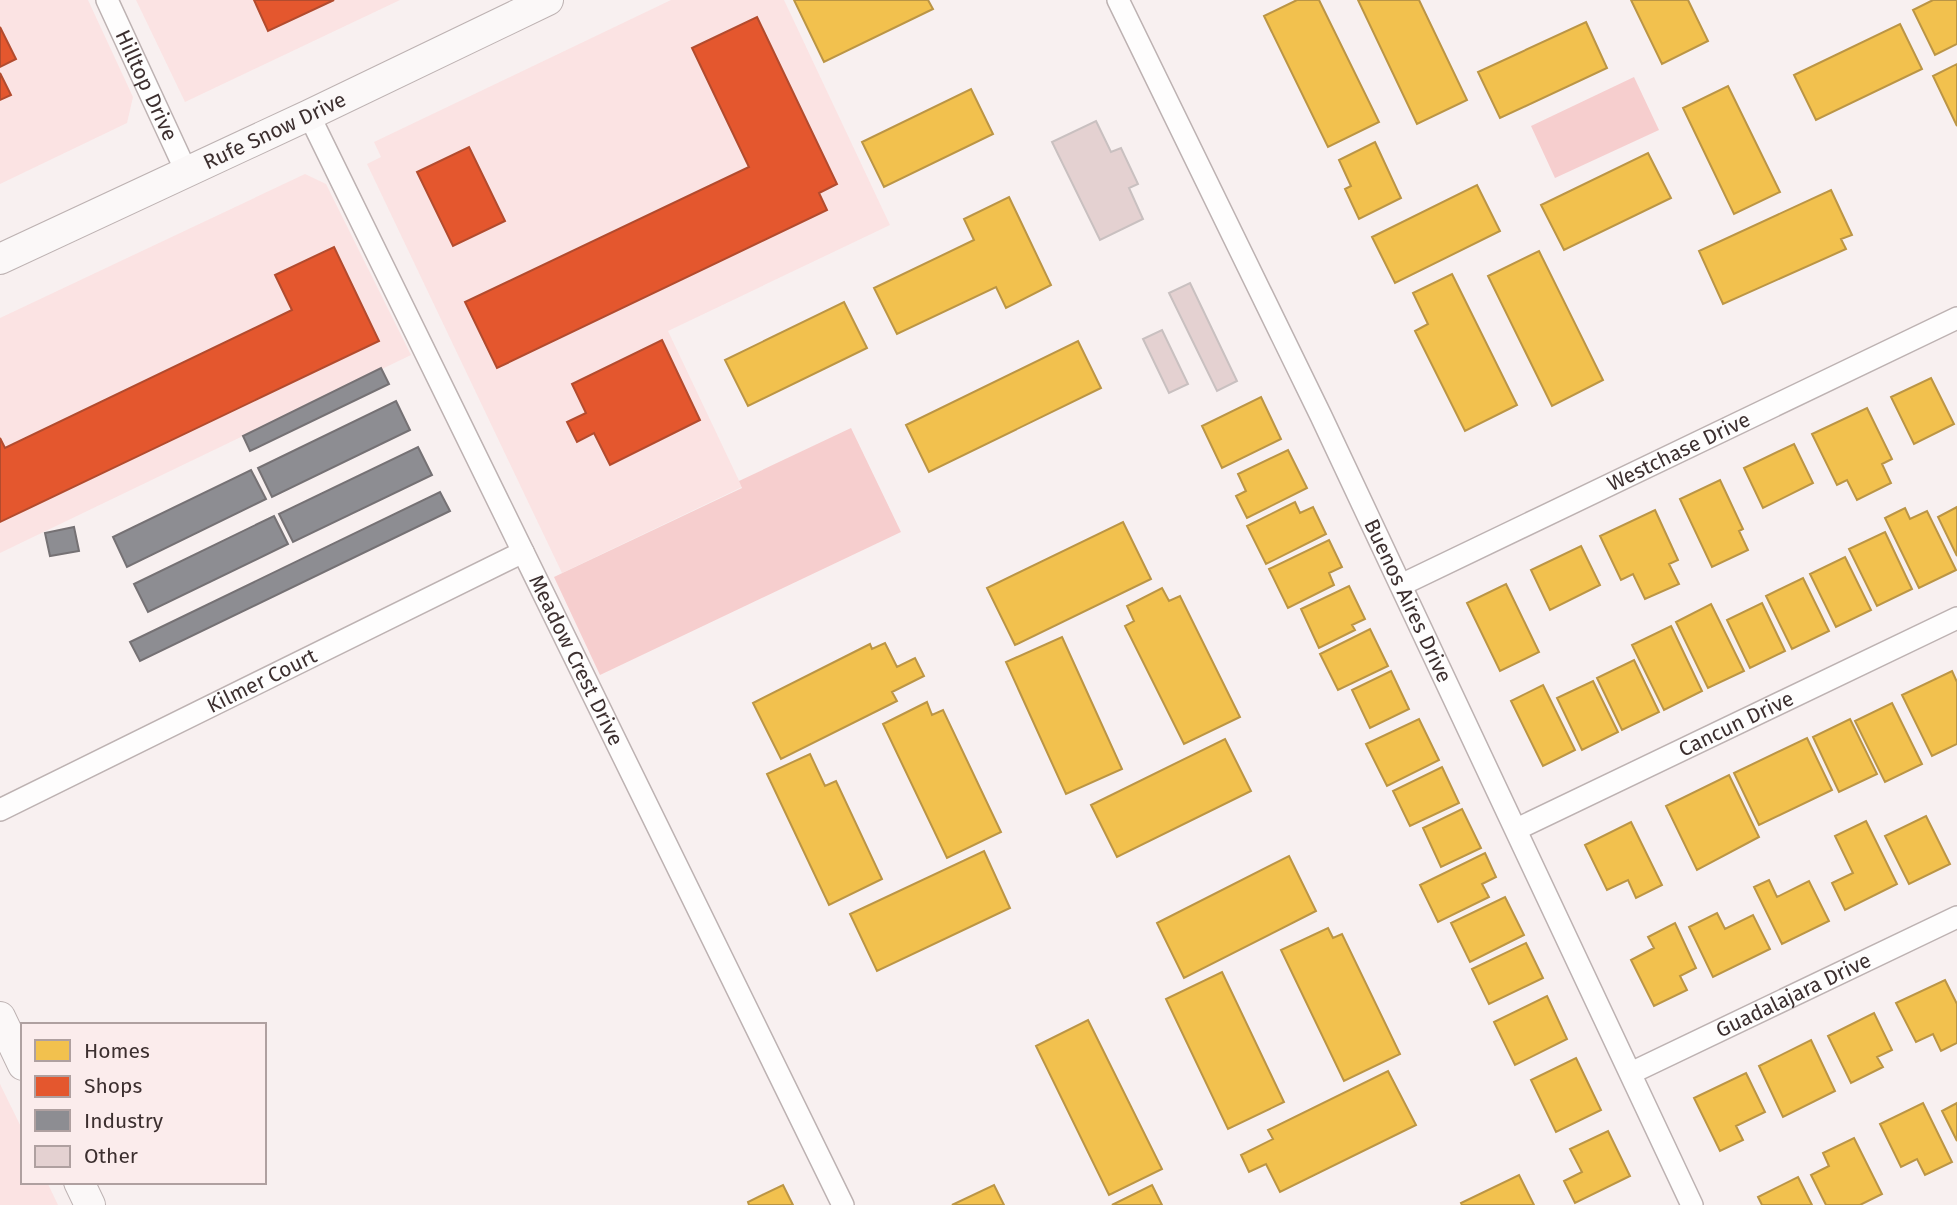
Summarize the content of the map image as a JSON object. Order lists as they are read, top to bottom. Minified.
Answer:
{"streets":{"main road":["Rufe Snow Drive"],"street":["Hilltop Drive","Westchase Drive","Buenos Aires Drive","Meadow Crest Drive","Kilmer Court","Cancun Drive","Guadalajara Drive"]},"crossings":[["Hilltop Drive","Rufe Snow Drive"],["Rufe Snow Drive","Meadow Crest Drive"],["Westchase Drive","Buenos Aires Drive"],["Buenos Aires Drive","Cancun Drive"],["Buenos Aires Drive","Guadalajara Drive"],["Meadow Crest Drive","Kilmer Court"]],"legend":["Homes","Shops","Industry","Other"]}
